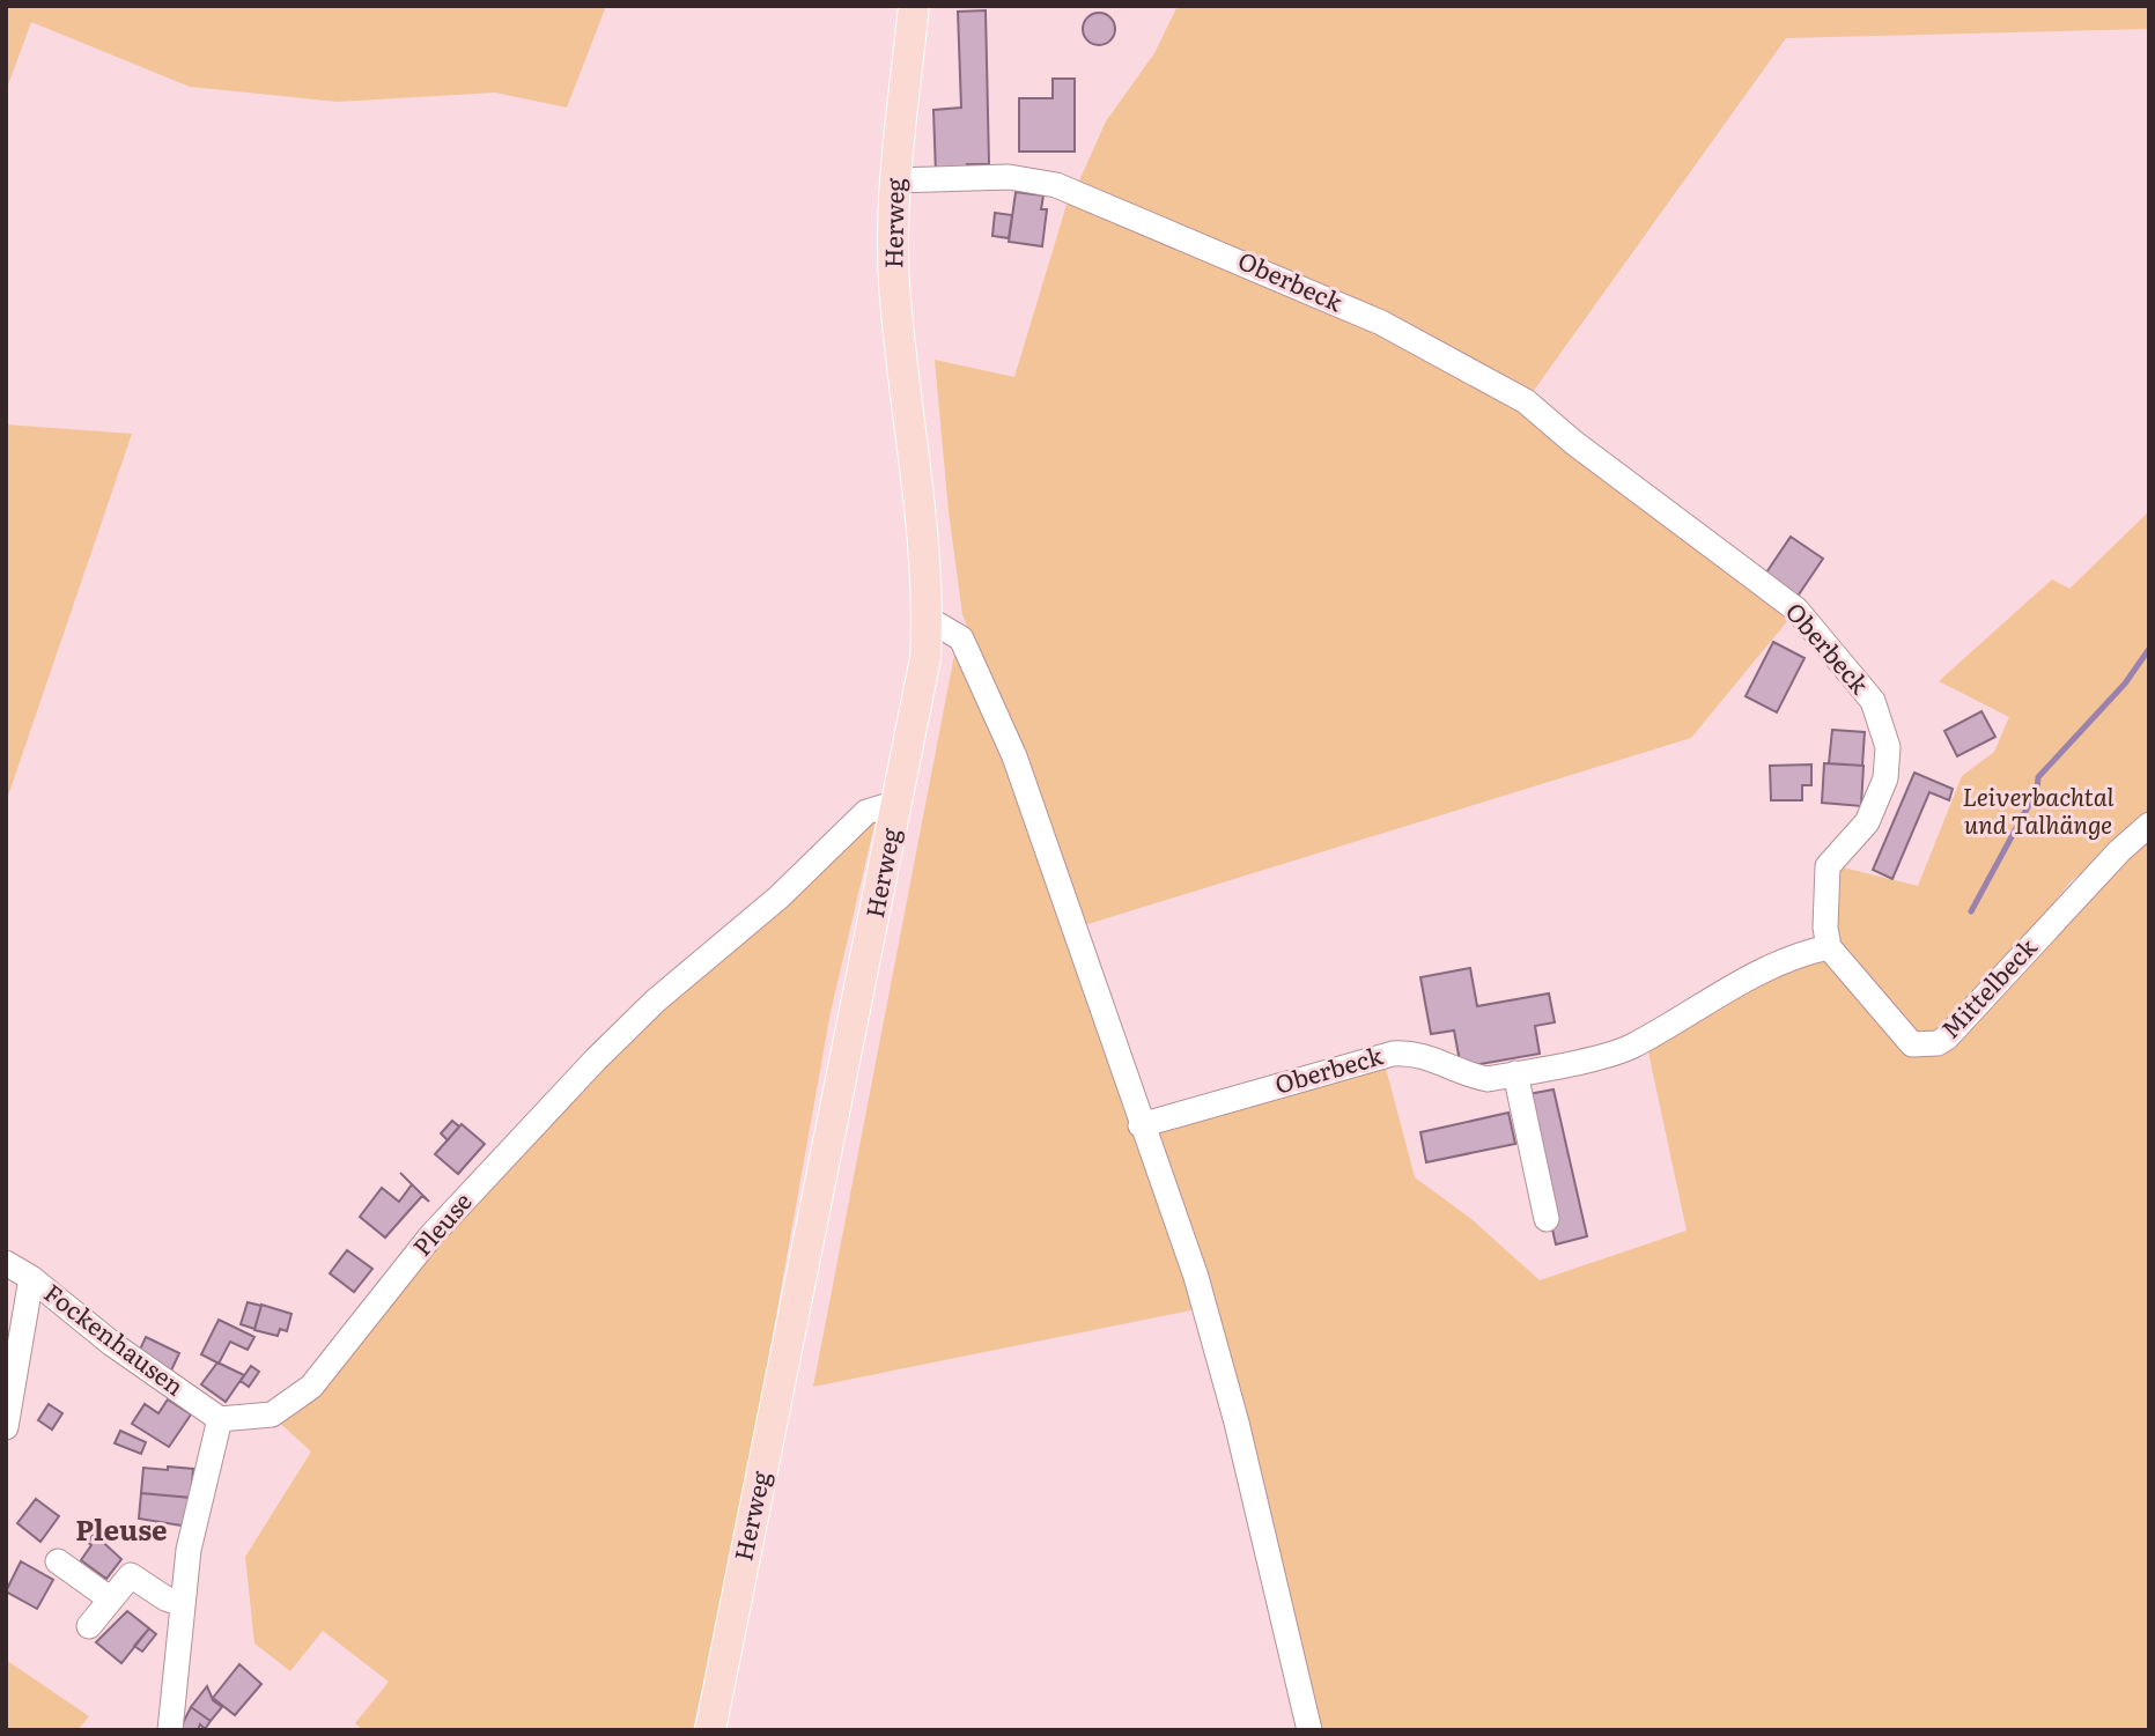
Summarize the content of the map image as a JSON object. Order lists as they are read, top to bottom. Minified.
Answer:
{"streets":{"main road":["Herweg"],"street":["Oberbeck","Mittelbeck","Pleuse","Fockenhausen"]},"crossings":[["Herweg","Oberbeck"],["Herweg","Pleuse"],["Oberbeck","Mittelbeck"],["Pleuse","Fockenhausen"]],"districts":["Pleuse"],"parks":["Leiverbachtal und Talhänge"]}
